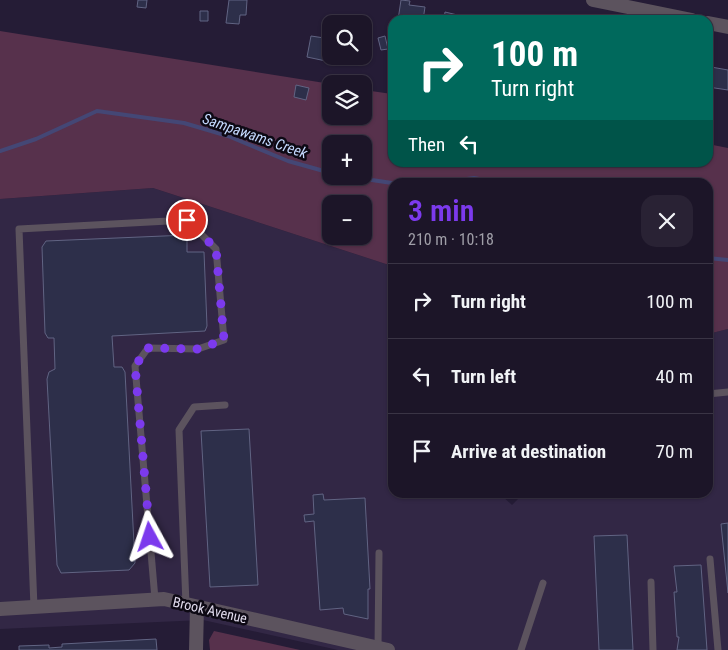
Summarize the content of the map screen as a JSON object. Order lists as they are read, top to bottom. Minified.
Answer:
{"streets":{"street":["Brook Avenue"]},"water":["Sampawams Creek"],"page":{"map_buttons":["+","−"],"turn":["100 m","Turn right"],"then":"Then","heading":["3 min","210 m · 10:18"],"list":[{"name":"Turn right","value":"100 m"},{"name":"Turn left","value":"40 m"},{"name":"Arrive at destination","value":"70 m"}]}}
